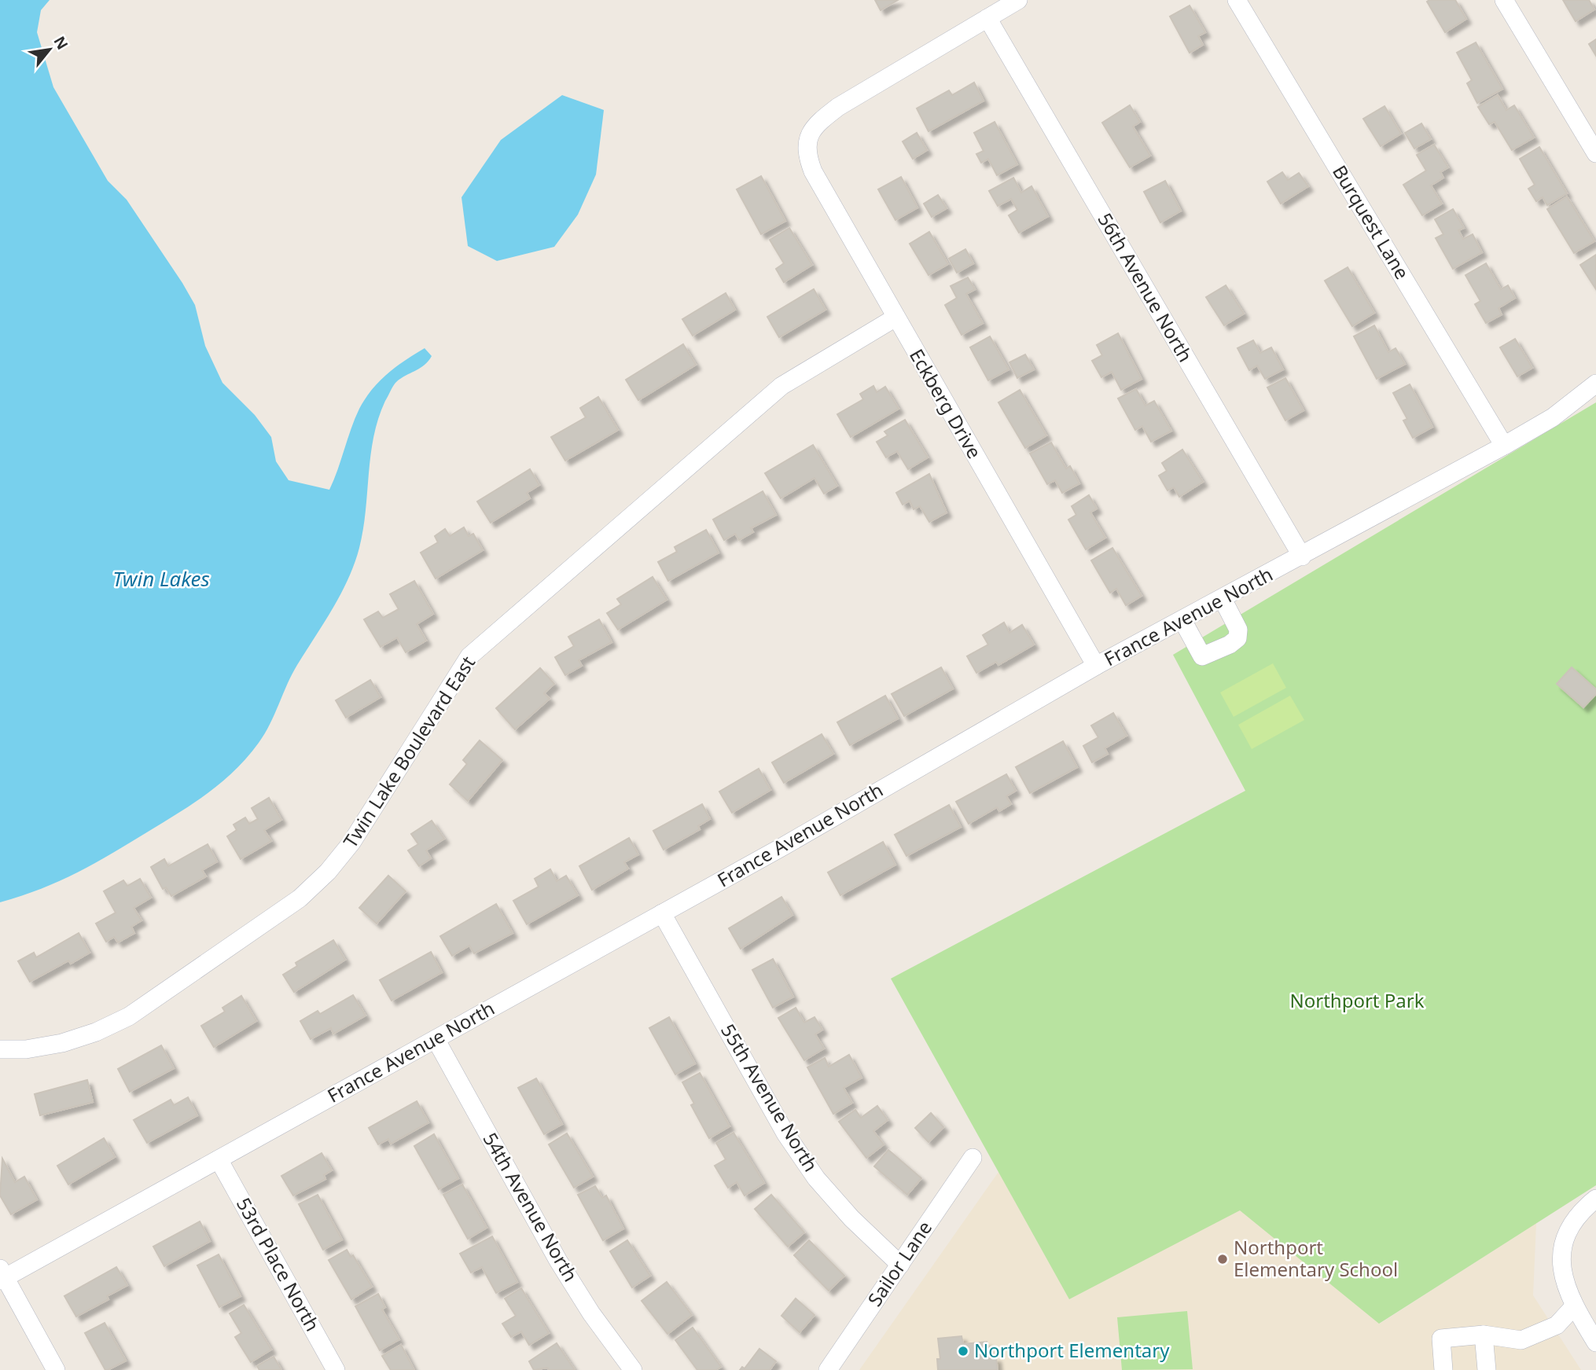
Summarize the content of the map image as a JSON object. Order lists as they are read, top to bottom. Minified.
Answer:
{"streets":{"street":["Burquest Lane","56th Avenue North","Eckberg Drive","France Avenue North","Twin Lake Boulevard East","55th Avenue North","54th Avenue North","Sailor Lane","53rd Place North"]},"crossings":[["Burquest Lane","France Avenue North"],["56th Avenue North","Eckberg Drive"],["56th Avenue North","France Avenue North"],["Eckberg Drive","France Avenue North"],["Eckberg Drive","Twin Lake Boulevard East"],["France Avenue North","55th Avenue North"],["France Avenue North","54th Avenue North"],["France Avenue North","53rd Place North"],["55th Avenue North","Sailor Lane"]],"water":["Twin Lakes"],"parks":["Northport Park"],"places":["Northport Elementary School","Northport Elementary"],"north":"top right"}
